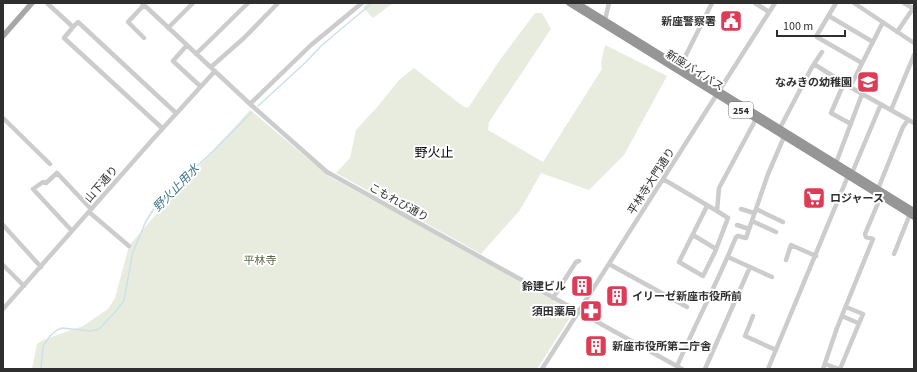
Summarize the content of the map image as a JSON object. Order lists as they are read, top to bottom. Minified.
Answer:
{"streets":{"highway":["新座バイパス","254"],"street":["平林寺大門通り","山下通り","こもれび通り"]},"crossings":[["新座バイパス","平林寺大門通り"],["平林寺大門通り","こもれび通り"],["山下通り","こもれび通り"]],"districts":["野火止"],"water":["野火止用水"],"parks":["平林寺"],"places":{"public building":["新座警察署"],"school or university":["なみきの幼稚園"],"supermarket":["ロジャース"],"building":["鈴建ビル","イリーゼ新座市役所前","新座市役所第二庁舎"],"pharmacy":["須田薬局"]},"scale_bar":"100 m"}
